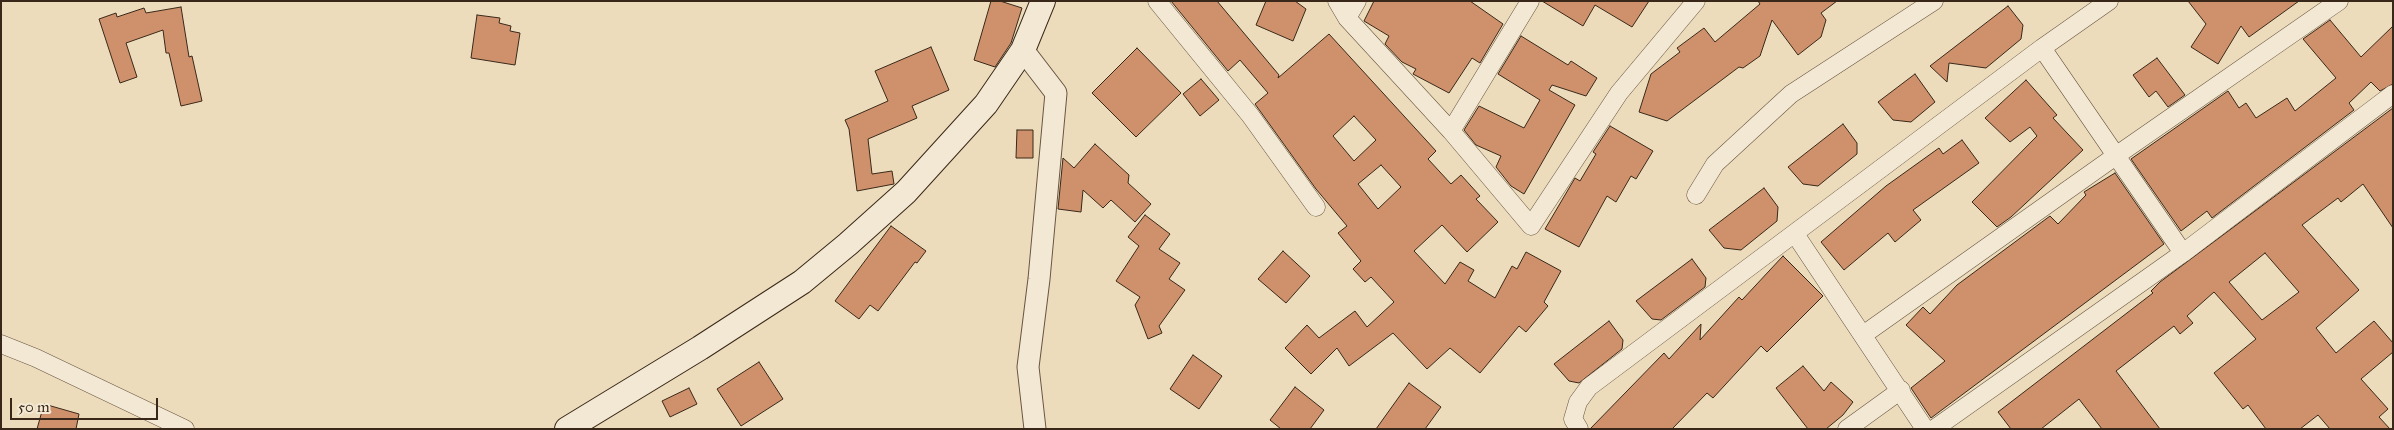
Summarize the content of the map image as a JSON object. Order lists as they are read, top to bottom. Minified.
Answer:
{"scale_bar":"50 m"}
